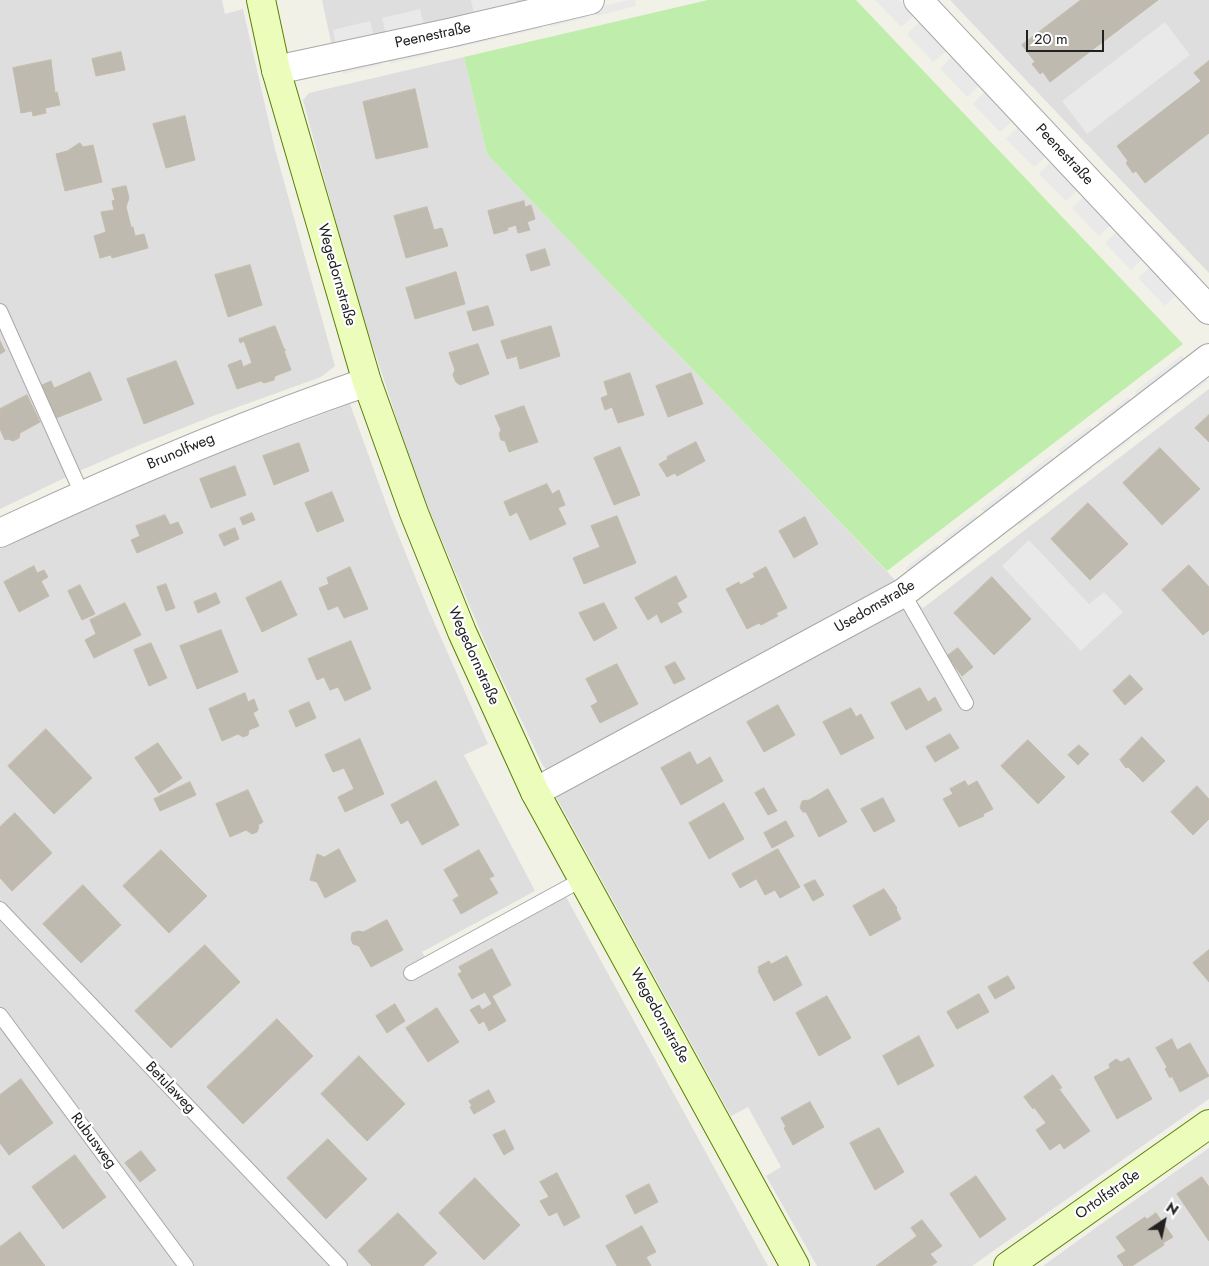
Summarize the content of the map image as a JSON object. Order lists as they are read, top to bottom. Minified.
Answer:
{"streets":{"street":["Peenestraße","Wegedornstraße","Brunolfweg","Usedomstraße","Ortolfstraße"],"lane":["Betulaweg","Rubusweg"]},"crossings":[["Peenestraße","Wegedornstraße"],["Wegedornstraße","Brunolfweg"],["Wegedornstraße","Usedomstraße"]],"scale_bar":"20 m","north":"top right"}
